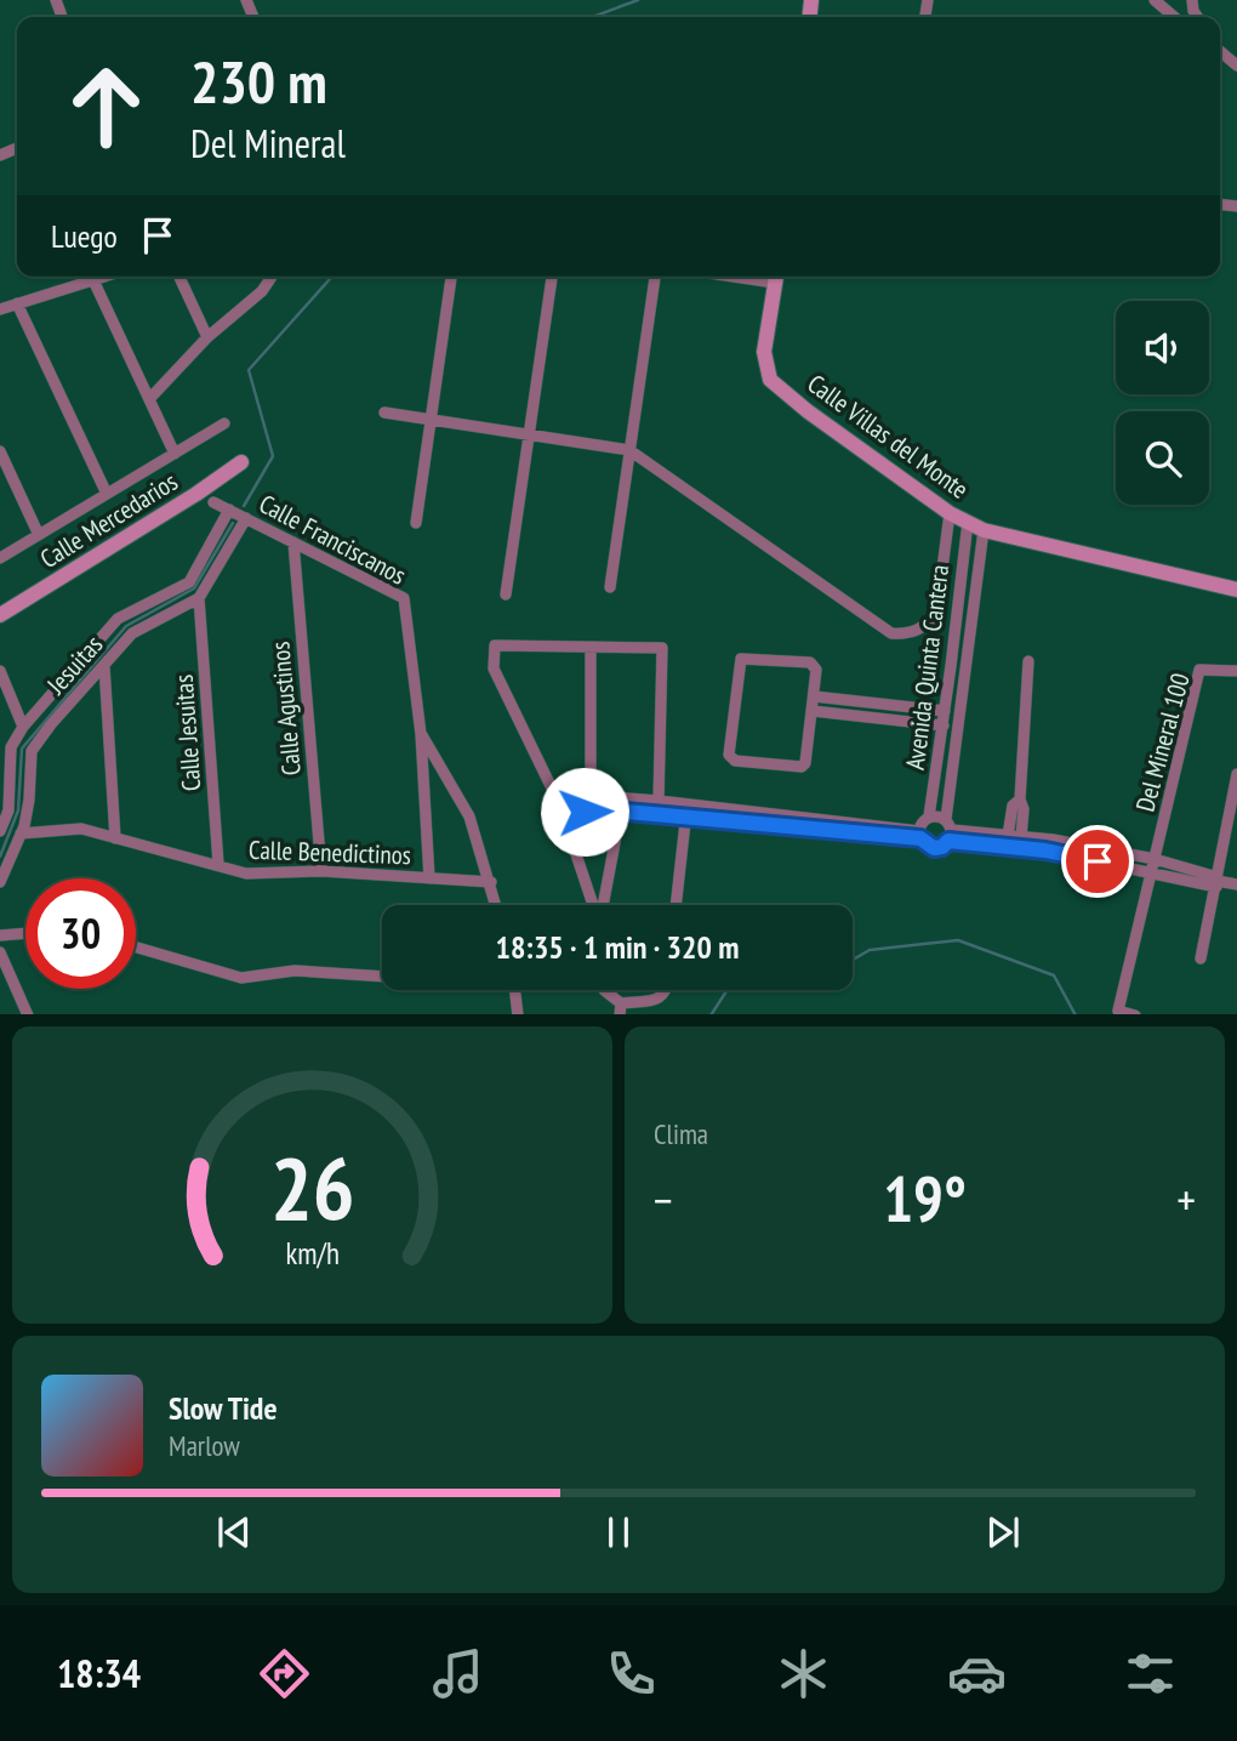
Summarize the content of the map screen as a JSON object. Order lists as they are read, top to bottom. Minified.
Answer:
{"streets":{"street":["Calle Villas del Monte","Calle Mercedarios","Calle Franciscanos","Jesuitas","Avenida Quinta Cantera","Calle Agustinos","Calle Jesuitas","Del Mineral 100","Calle Benedictinos"]},"crossings":[["Calle Villas del Monte","Avenida Quinta Cantera"],["Calle Franciscanos","Jesuitas"],["Calle Franciscanos","Calle Agustinos"],["Calle Franciscanos","Calle Benedictinos"],["Jesuitas","Calle Jesuitas"],["Jesuitas","Calle Benedictinos"],["Calle Agustinos","Calle Benedictinos"],["Calle Jesuitas","Calle Benedictinos"]],"page":{"turn":["230 m","Del Mineral"],"then":"Luego","limit":"30","trip":"18:35 · 1 min · 320 m","tile":"Clima","heat":["−","19°","+"],"song":["Slow Tide","Marlow"],"tabs":"18:34","gauge":["26","km/h"]}}
